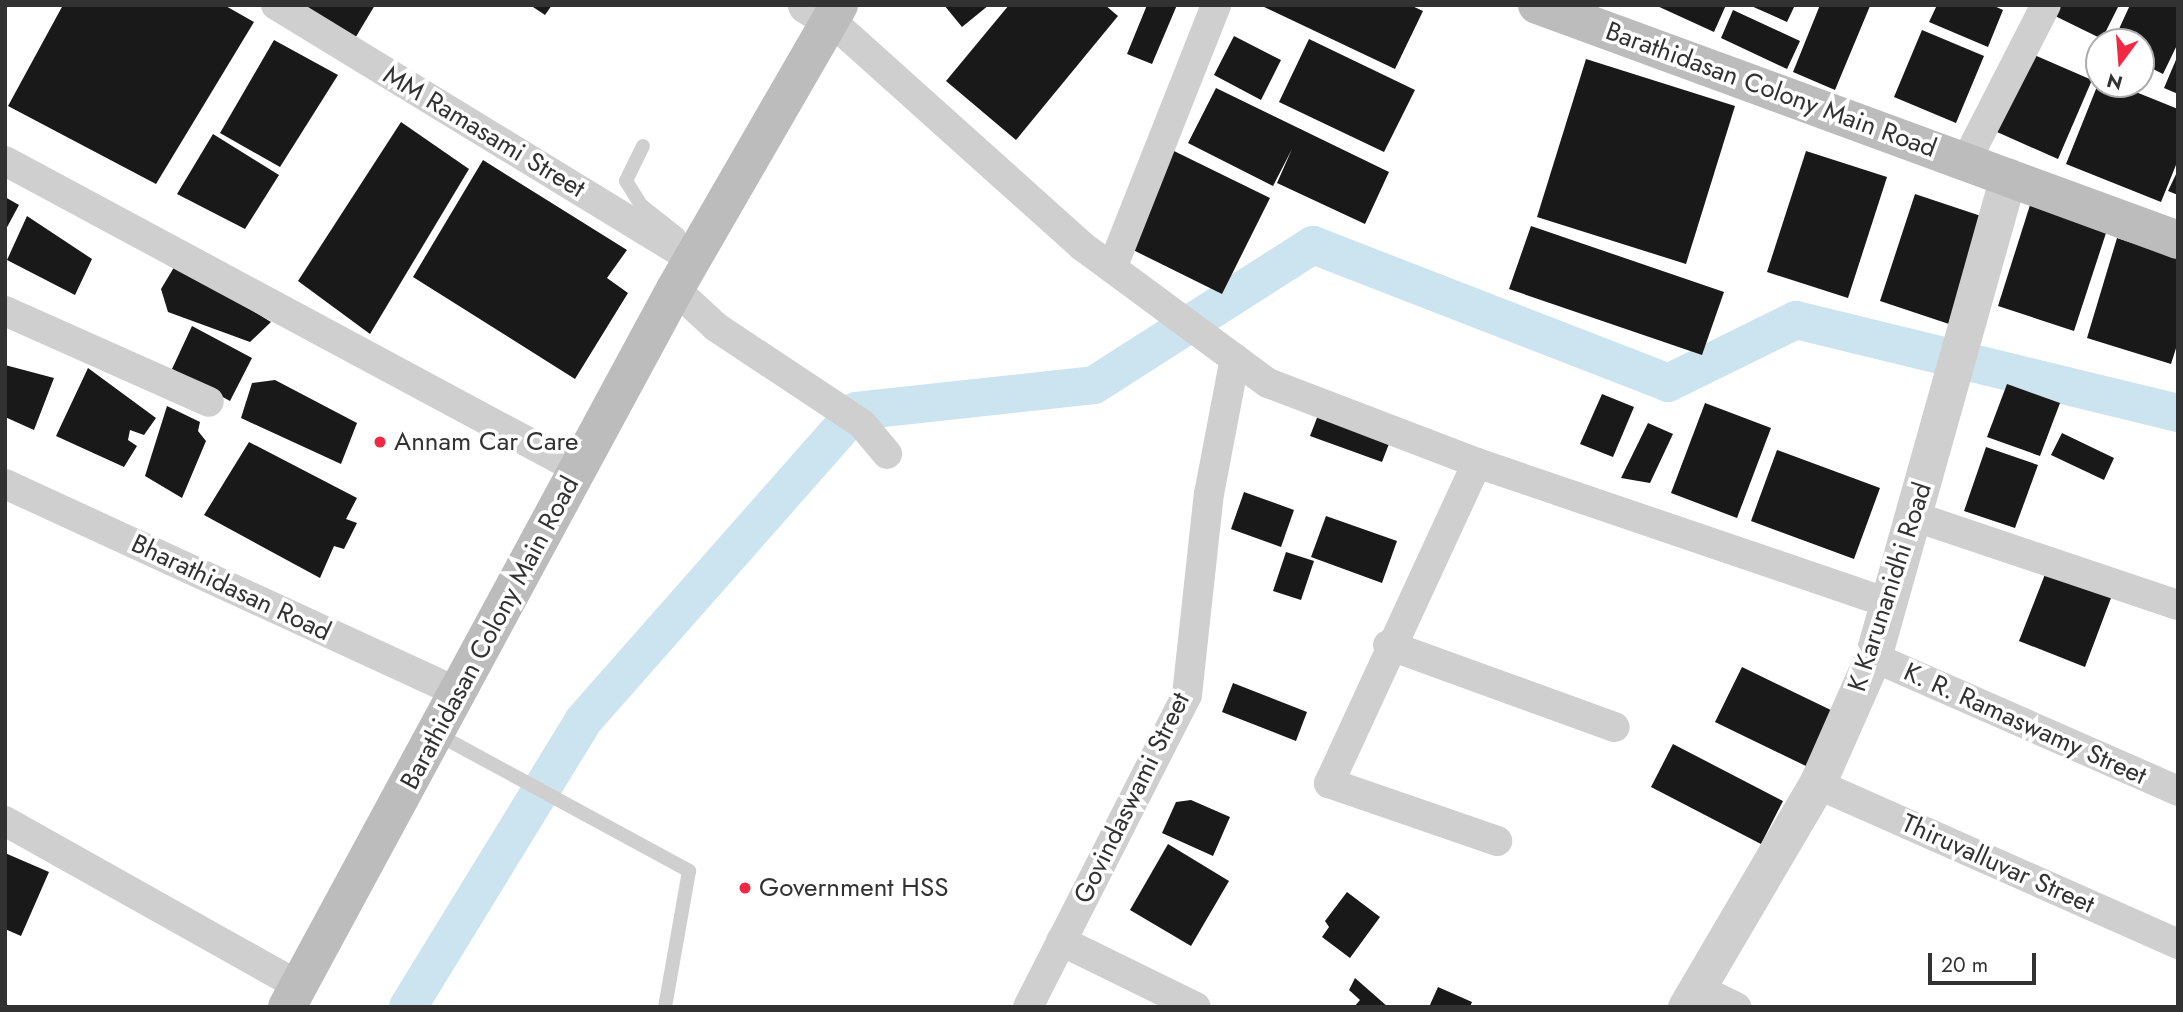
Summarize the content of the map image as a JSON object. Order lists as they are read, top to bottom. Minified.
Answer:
{"streets":{"main road":["Barathidasan Colony Main Road"],"street":["MM Ramasami Street","K Karunanidhi Road","Bharathidasan Road","K. R. Ramaswamy Street","Govindaswami Street","Thiruvalluvar Street"]},"crossings":[["Barathidasan Colony Main Road","MM Ramasami Street"],["Barathidasan Colony Main Road","K Karunanidhi Road"],["Barathidasan Colony Main Road","Bharathidasan Road"],["K Karunanidhi Road","K. R. Ramaswamy Street"],["K Karunanidhi Road","Thiruvalluvar Street"]],"places":["Annam Car Care","Government HSS"],"scale_bar":"20 m","north":"bottom"}
